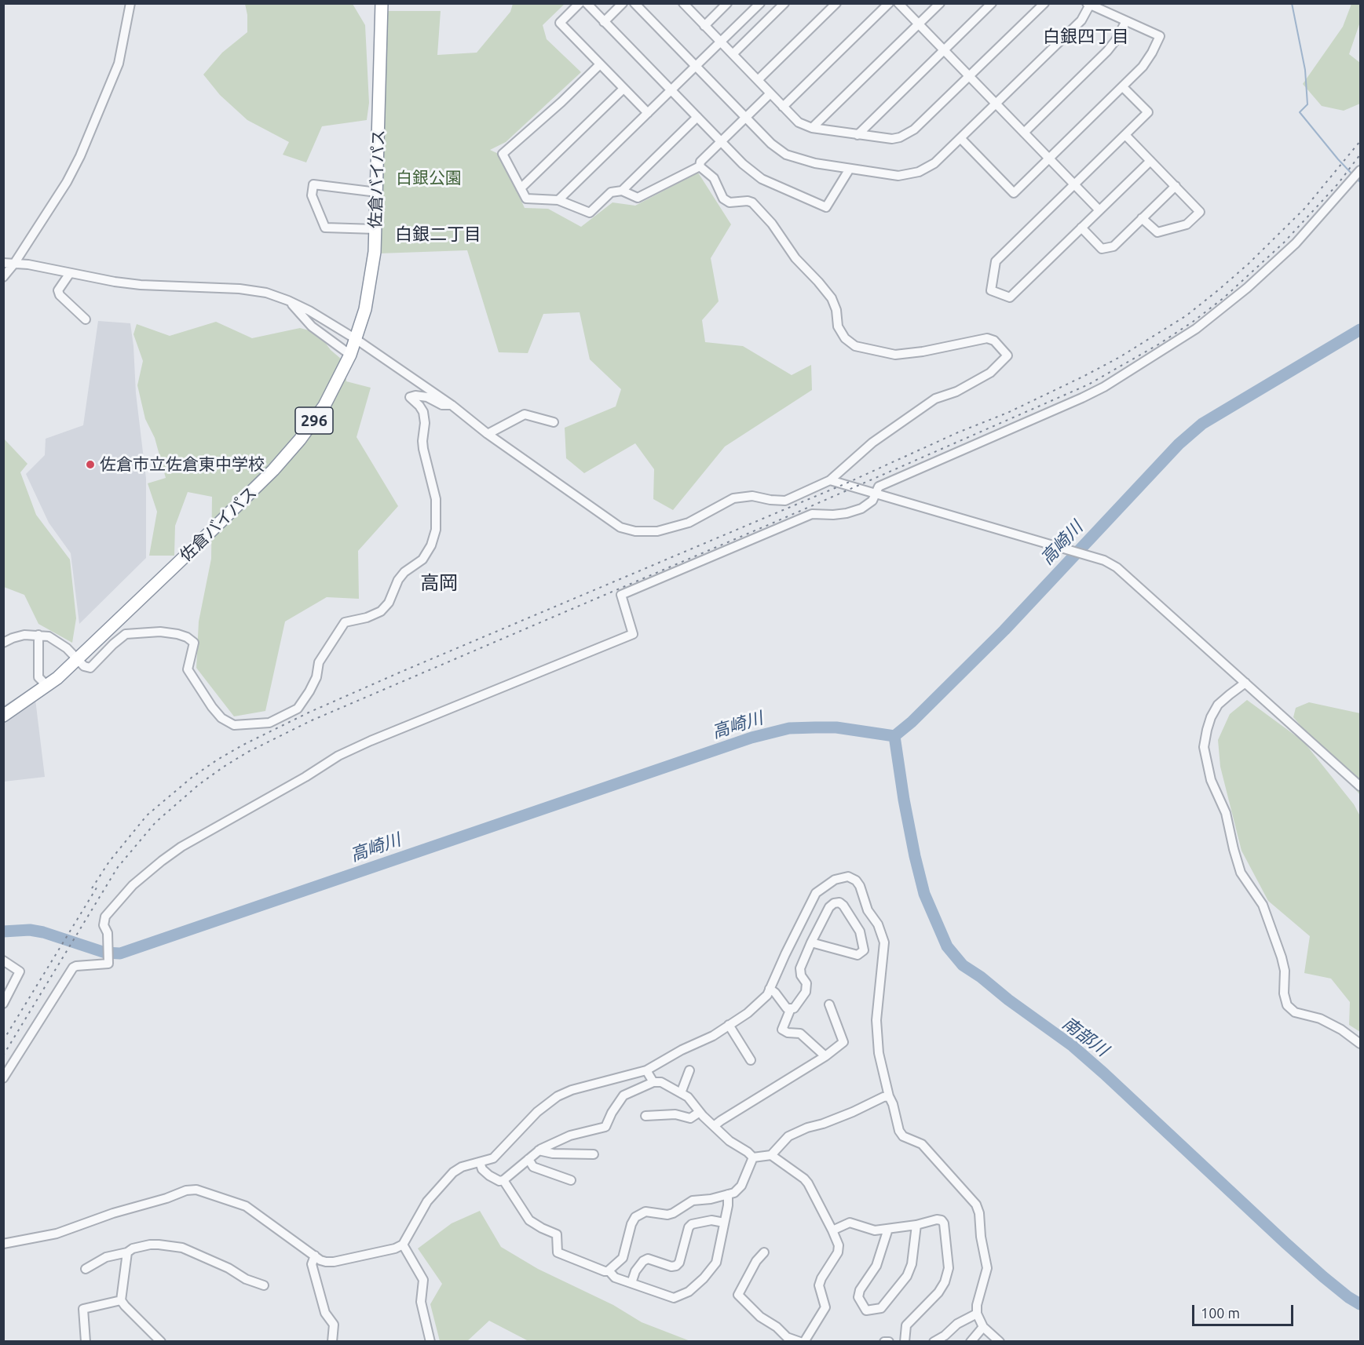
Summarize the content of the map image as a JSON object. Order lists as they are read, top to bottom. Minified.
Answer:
{"streets":{"highway":["佐倉バイパス","296"]},"districts":["白銀四丁目","白銀二丁目","高岡"],"water":["高崎川","南部川"],"parks":["白銀公園"],"places":["佐倉市立佐倉東中学校"],"scale_bar":"100 m"}
